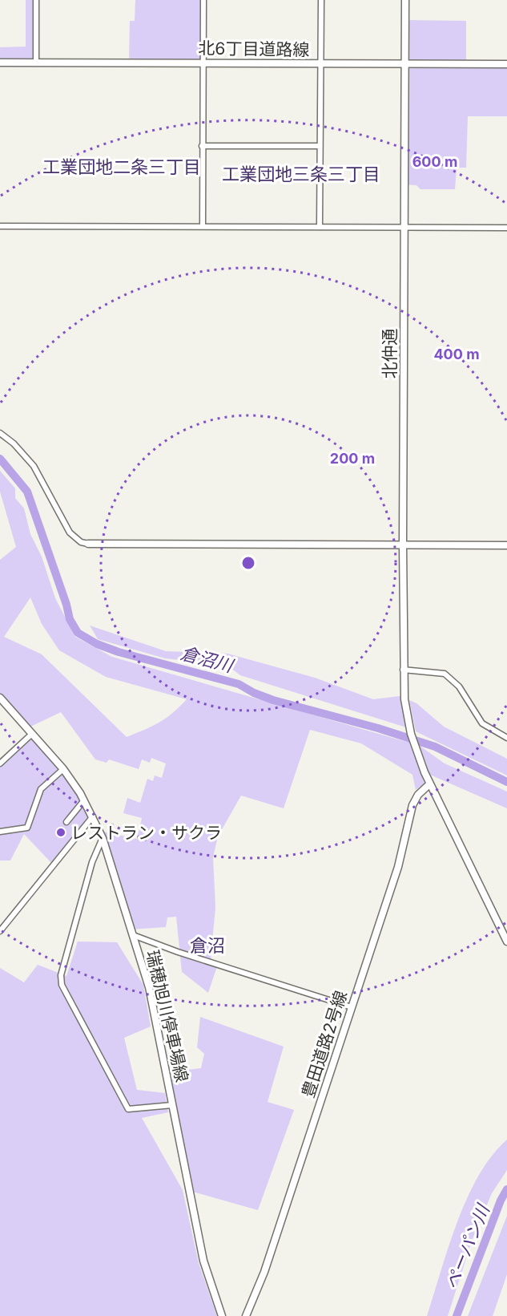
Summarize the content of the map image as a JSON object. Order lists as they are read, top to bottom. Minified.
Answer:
{"streets":{"street":["北6丁目道路線","北仲通","瑞穂旭川停車場線","豊田道路2号線"]},"crossings":[["北6丁目道路線","北仲通"],["北仲通","豊田道路2号線"]],"districts":["工業団地二条三丁目","工業団地三条三丁目","倉沼"],"water":["倉沼川","ペーパン川"],"places":["レストラン・サクラ"],"rings":["600 m","400 m","200 m"]}
